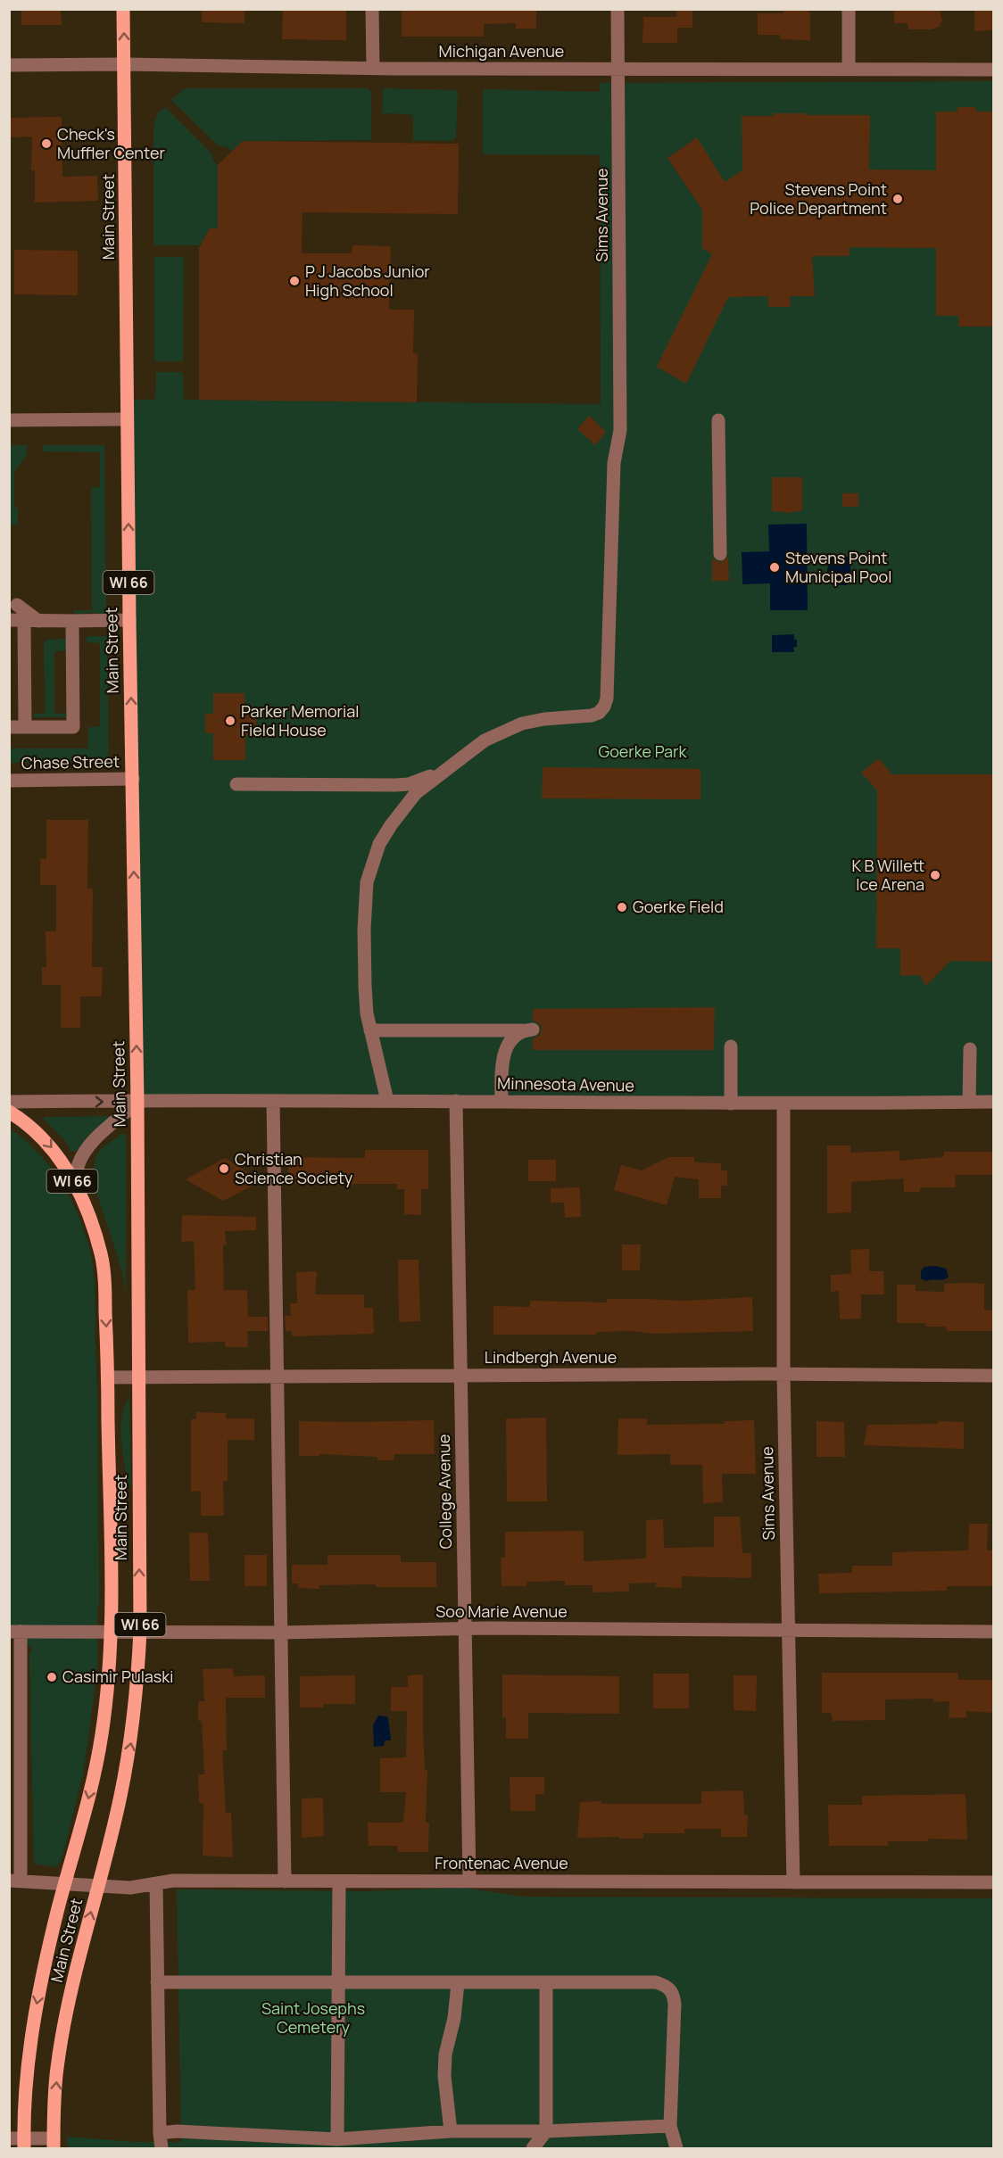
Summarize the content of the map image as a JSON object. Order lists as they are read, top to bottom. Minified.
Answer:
{"streets":{"main road":["Main Street","WI 66"],"street":["Michigan Avenue","Sims Avenue","Chase Street","Minnesota Avenue","Lindbergh Avenue","College Avenue","Soo Marie Avenue","Frontenac Avenue"]},"crossings":[["Michigan Avenue","Sims Avenue"],["Michigan Avenue","Main Street"],["Sims Avenue","Minnesota Avenue"],["Sims Avenue","Lindbergh Avenue"],["Sims Avenue","Soo Marie Avenue"],["Sims Avenue","Frontenac Avenue"],["Main Street","Chase Street"],["Main Street","Minnesota Avenue"],["Main Street","Lindbergh Avenue"],["Main Street","Soo Marie Avenue"],["Main Street","Frontenac Avenue"],["WI 66","Lindbergh Avenue"],["WI 66","Soo Marie Avenue"],["WI 66","Frontenac Avenue"],["Minnesota Avenue","College Avenue"],["Lindbergh Avenue","College Avenue"],["College Avenue","Soo Marie Avenue"],["College Avenue","Frontenac Avenue"]],"parks":["Goerke Park","Saint Josephs Cemetery"],"places":["Check's Muffler Center","Stevens Point Police Department","P J Jacobs Junior High School","Stevens Point Municipal Pool","Parker Memorial Field House","K B Willett Ice Arena","Goerke Field","Christian Science Society","Casimir Pulaski"]}
